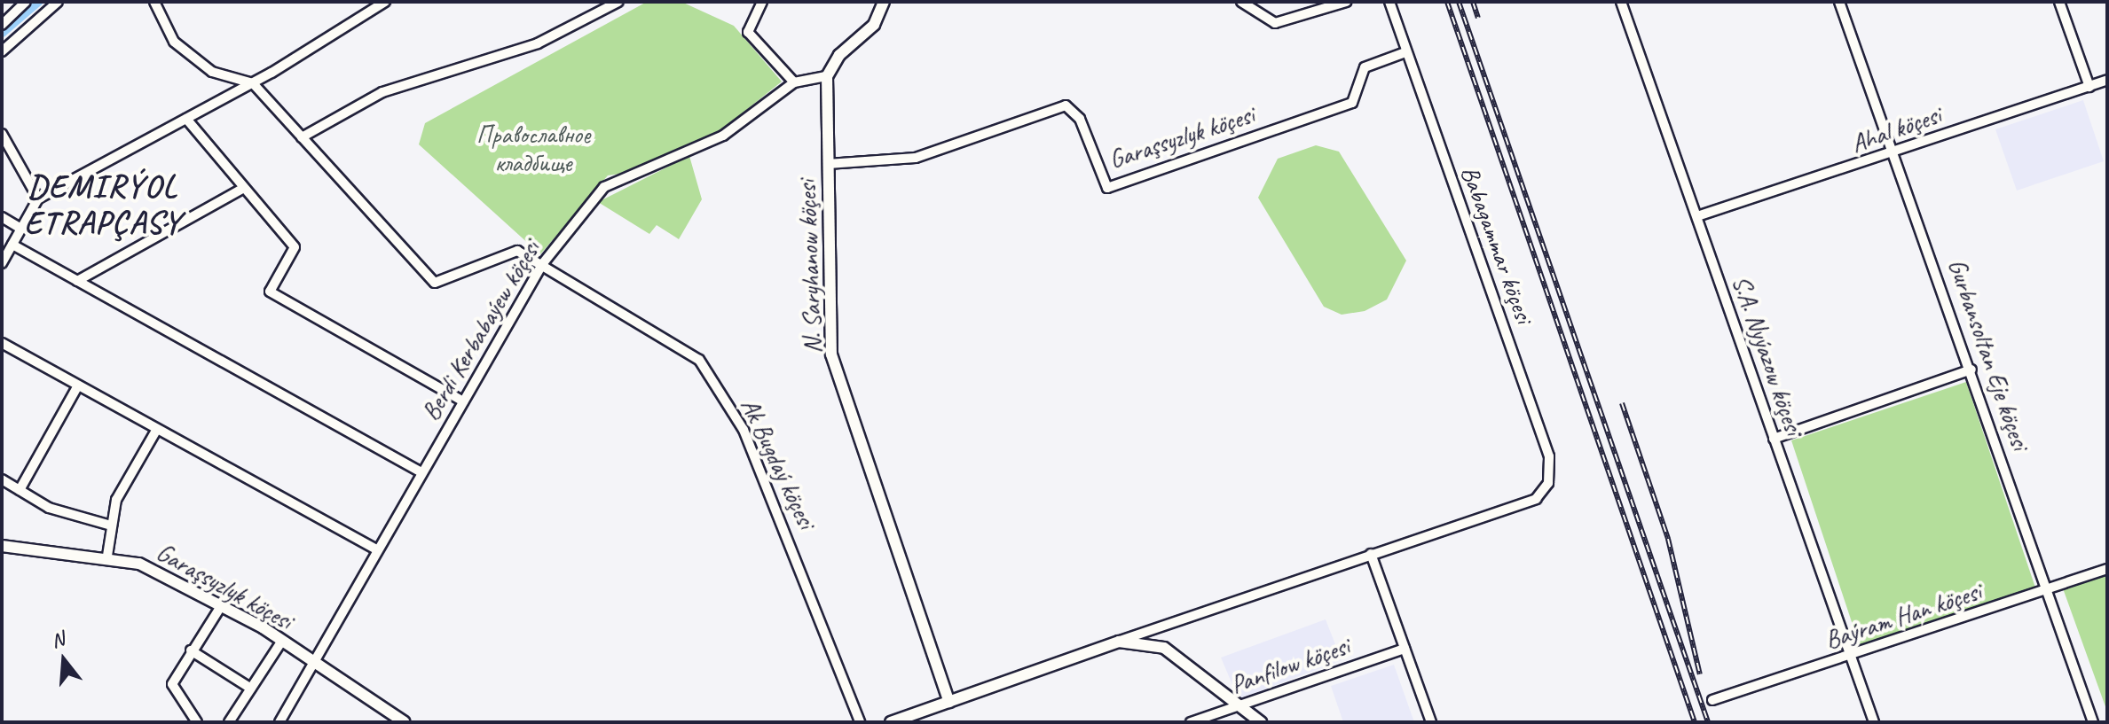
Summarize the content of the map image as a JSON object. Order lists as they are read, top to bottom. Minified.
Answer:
{"streets":{"main road":["Garaşsyzlyk köçesi","N. Saryhanow köçesi"],"street":["Ahal köçesi","Babagammar köçesi","Berdi Kerbabaýew köçesi","Gurbansoltan Eje köçesi","S.A. Nyýazow köçesi","Ak Bugdaý köçesi","Baýram Han köçesi","Panfilow köçesi"]},"crossings":[["Ahal köçesi","Gurbansoltan Eje köçesi"],["Ahal köçesi","S.A. Nyýazow köçesi"],["Garaşsyzlyk köçesi","Babagammar köçesi"],["Garaşsyzlyk köçesi","N. Saryhanow köçesi"],["Garaşsyzlyk köçesi","Berdi Kerbabaýew köçesi"],["N. Saryhanow köçesi","Berdi Kerbabaýew köçesi"],["Berdi Kerbabaýew köçesi","Ak Bugdaý köçesi"],["Gurbansoltan Eje köçesi","Baýram Han köçesi"],["S.A. Nyýazow köçesi","Baýram Han köçesi"]],"districts":["DEMIRÝOL ETRAPÇASY"],"parks":["Православное кладбище"],"north":"top"}
